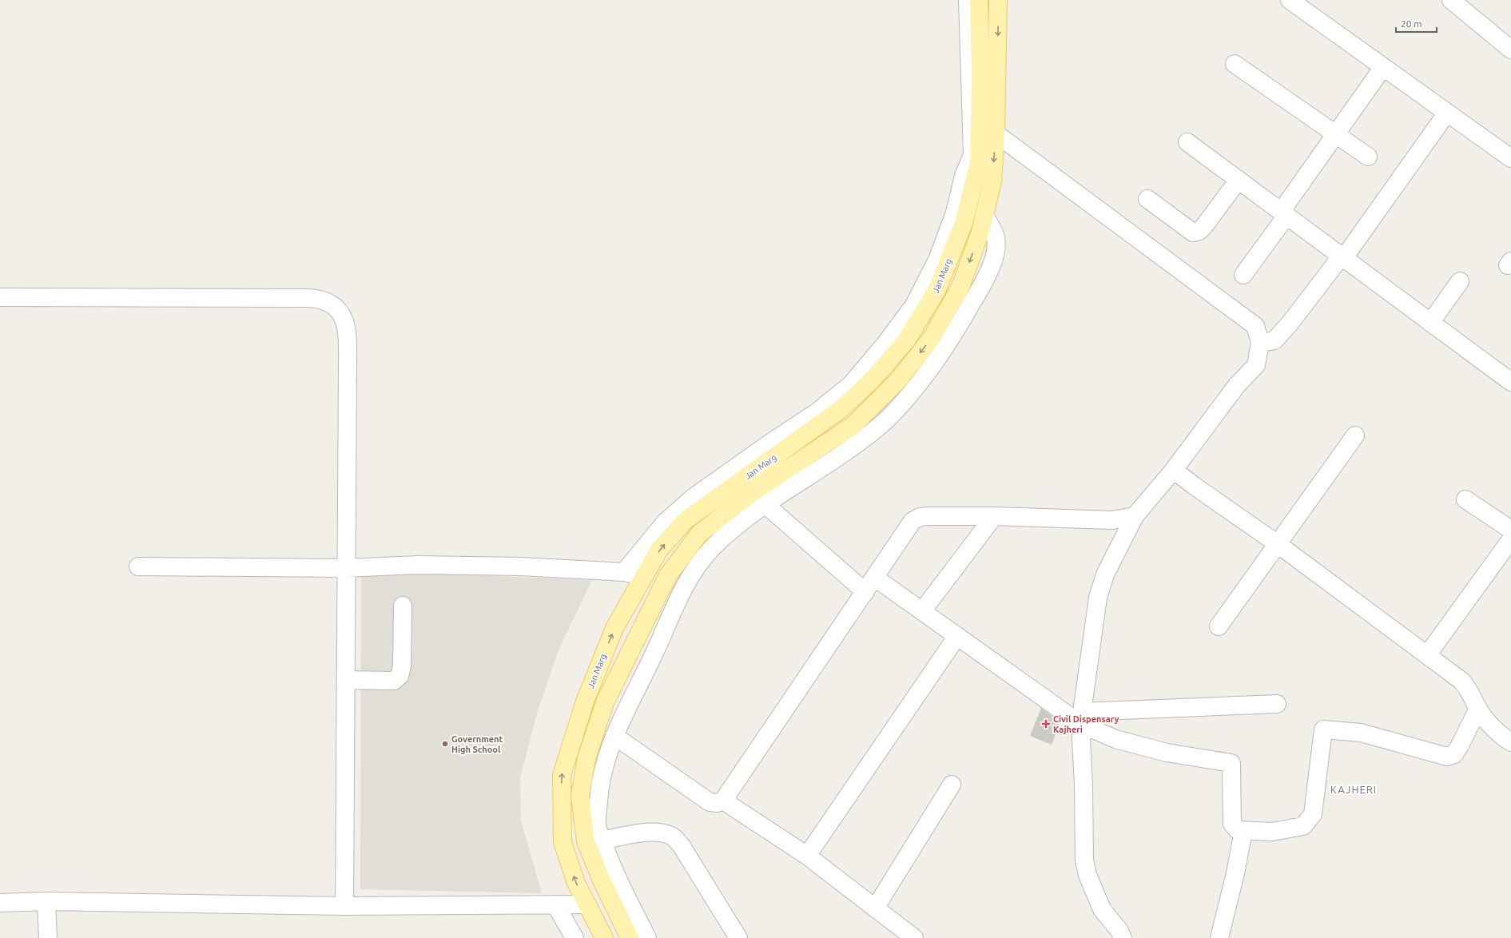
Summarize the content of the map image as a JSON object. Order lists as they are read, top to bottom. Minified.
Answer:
{"streets":{"main road":["Jan Marg"]},"districts":["KAJHERI"],"places":{"health":["Civil Dispensary Kajheri"],"other":["Government High School"]},"scale_bar":"20 m"}
